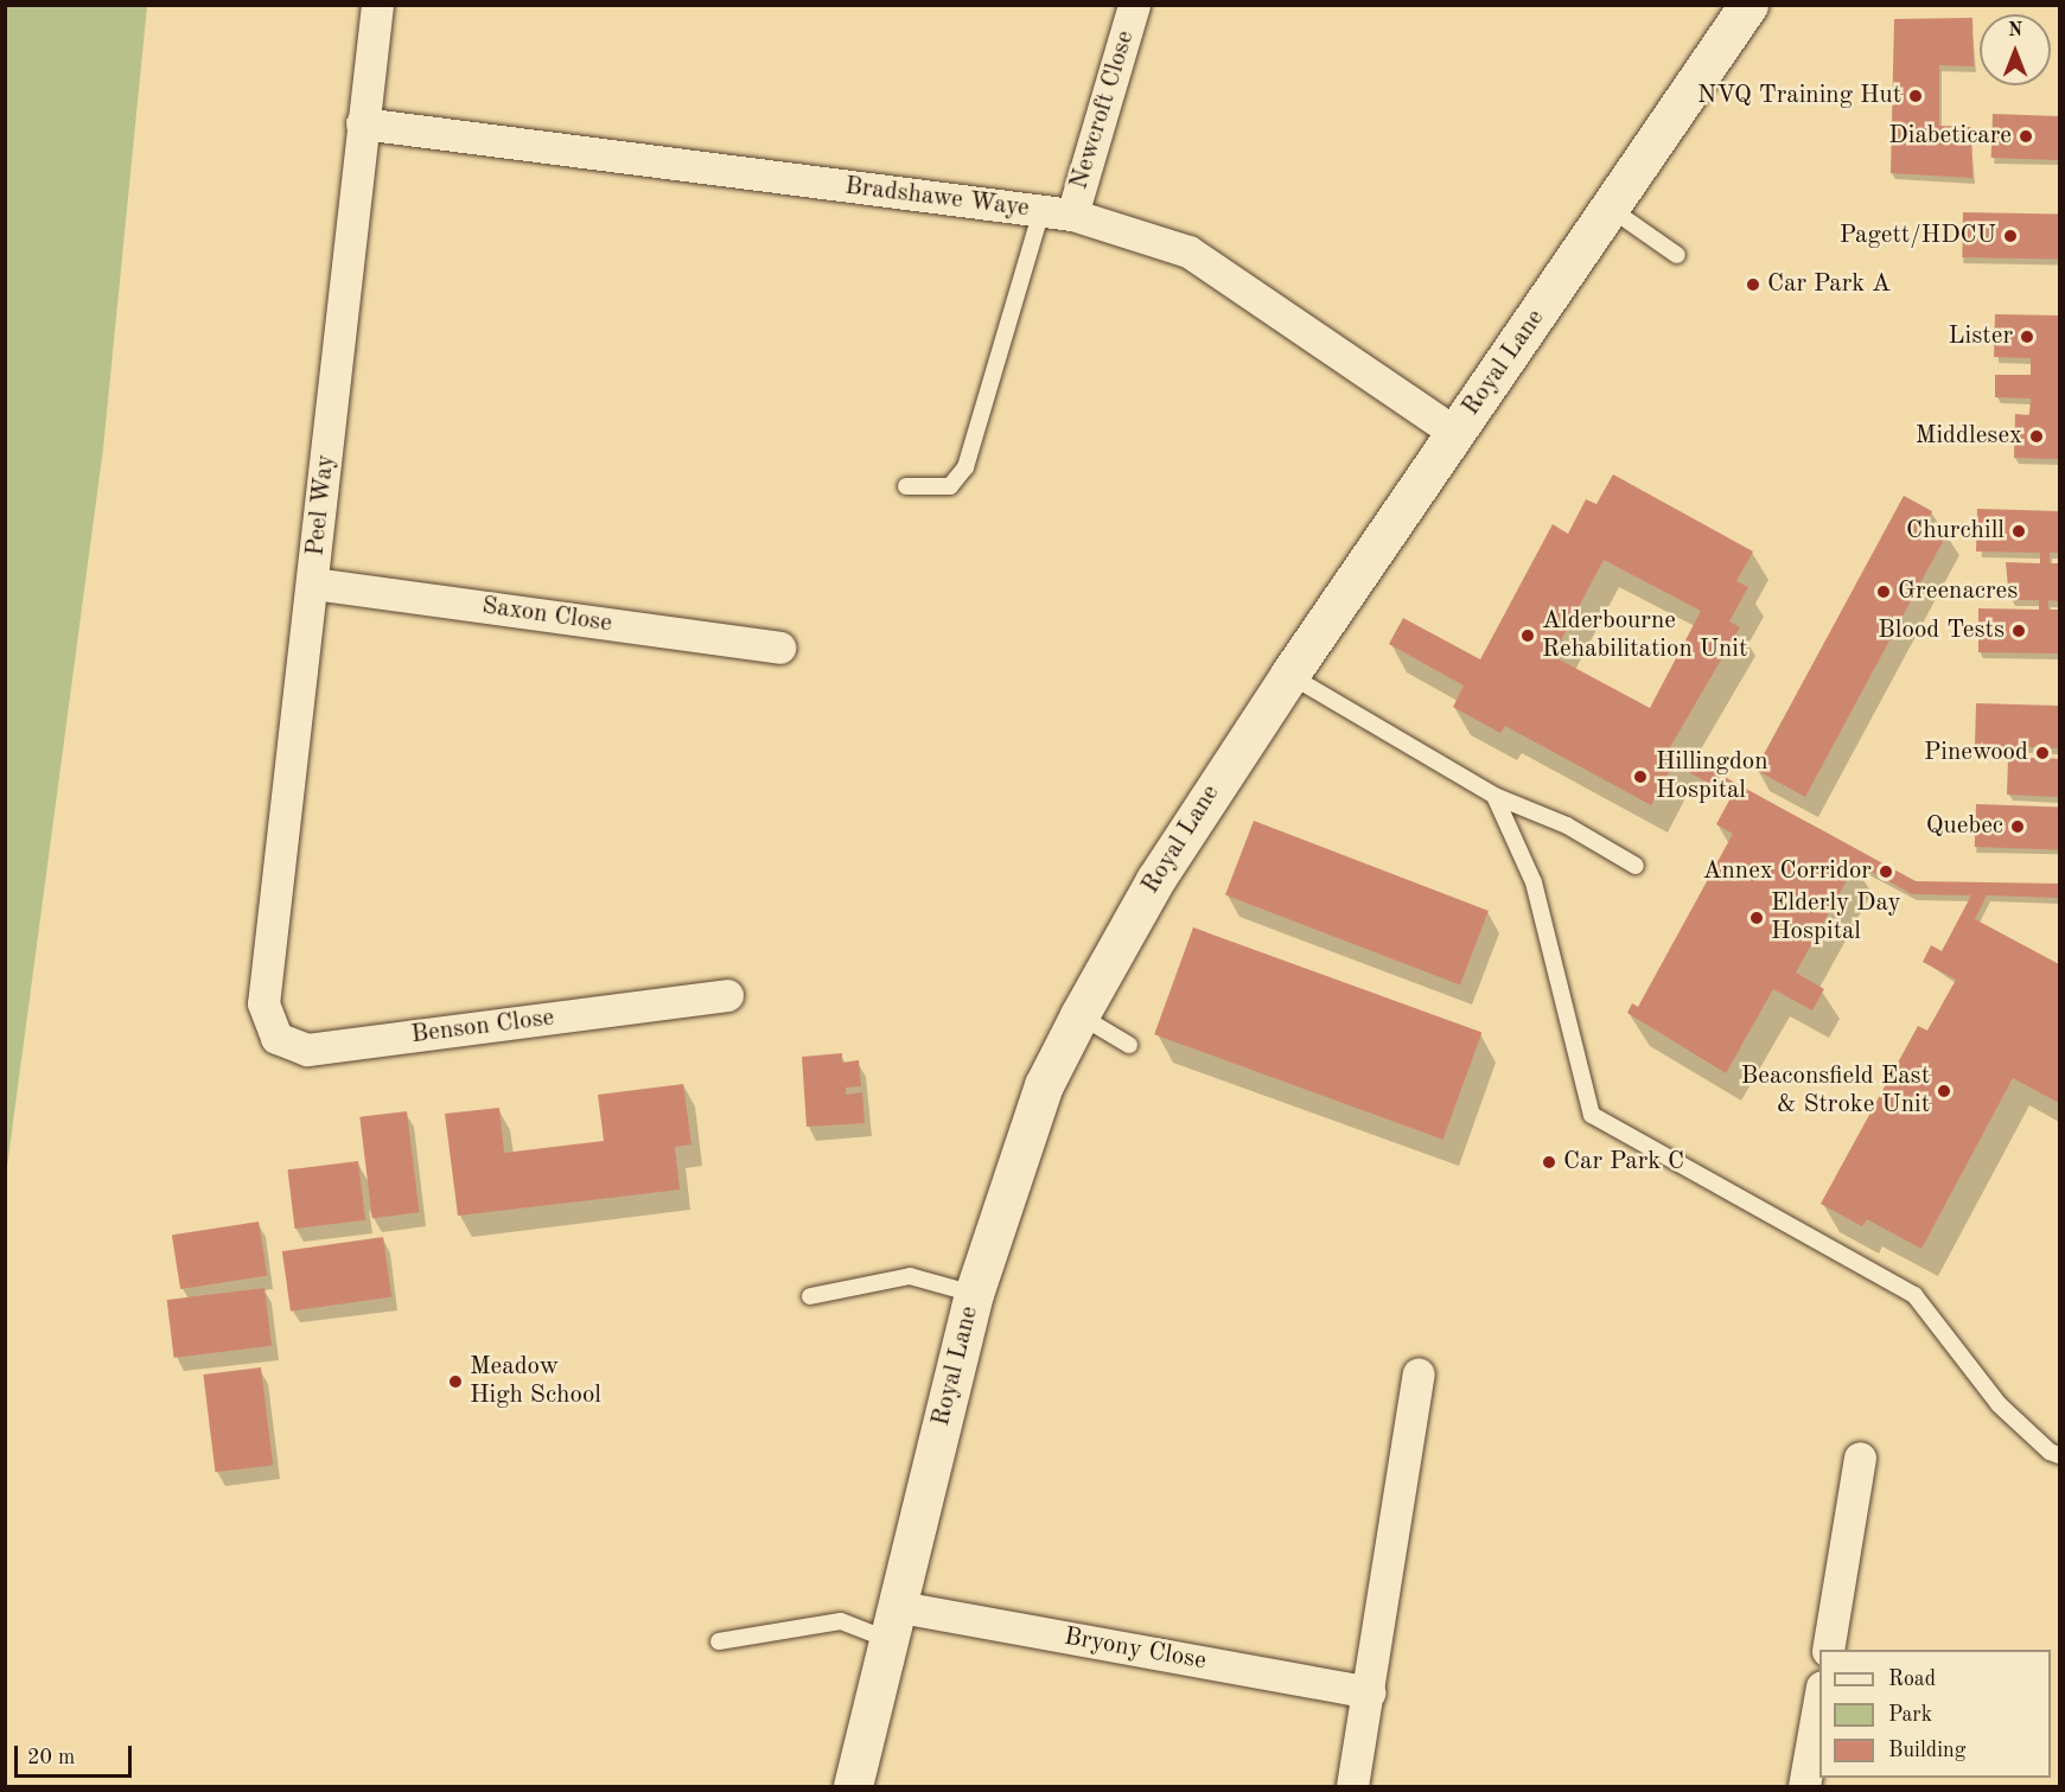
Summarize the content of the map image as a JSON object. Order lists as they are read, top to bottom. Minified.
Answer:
{"streets":{"street":["Newcroft Close","Bradshawe Waye","Royal Lane","Peel Way","Saxon Close","Benson Close","Bryony Close"]},"crossings":[["Newcroft Close","Bradshawe Waye"],["Bradshawe Waye","Royal Lane"],["Bradshawe Waye","Peel Way"],["Royal Lane","Bryony Close"],["Peel Way","Saxon Close"],["Peel Way","Benson Close"]],"places":["NVQ Training Hut","Diabeticare","Pagett/HDCU","Car Park A","Lister","Middlesex","Churchill","Greenacres","Blood Tests","Alderbourne Rehabilitation Unit","Pinewood","Hillingdon Hospital","Quebec","Annex Corridor","Elderly Day Hospital","Beaconsfield East & Stroke Unit","Car Park C","Meadow High School"],"legend":["Road","Park","Building"],"scale_bar":"20 m","north":"top"}
